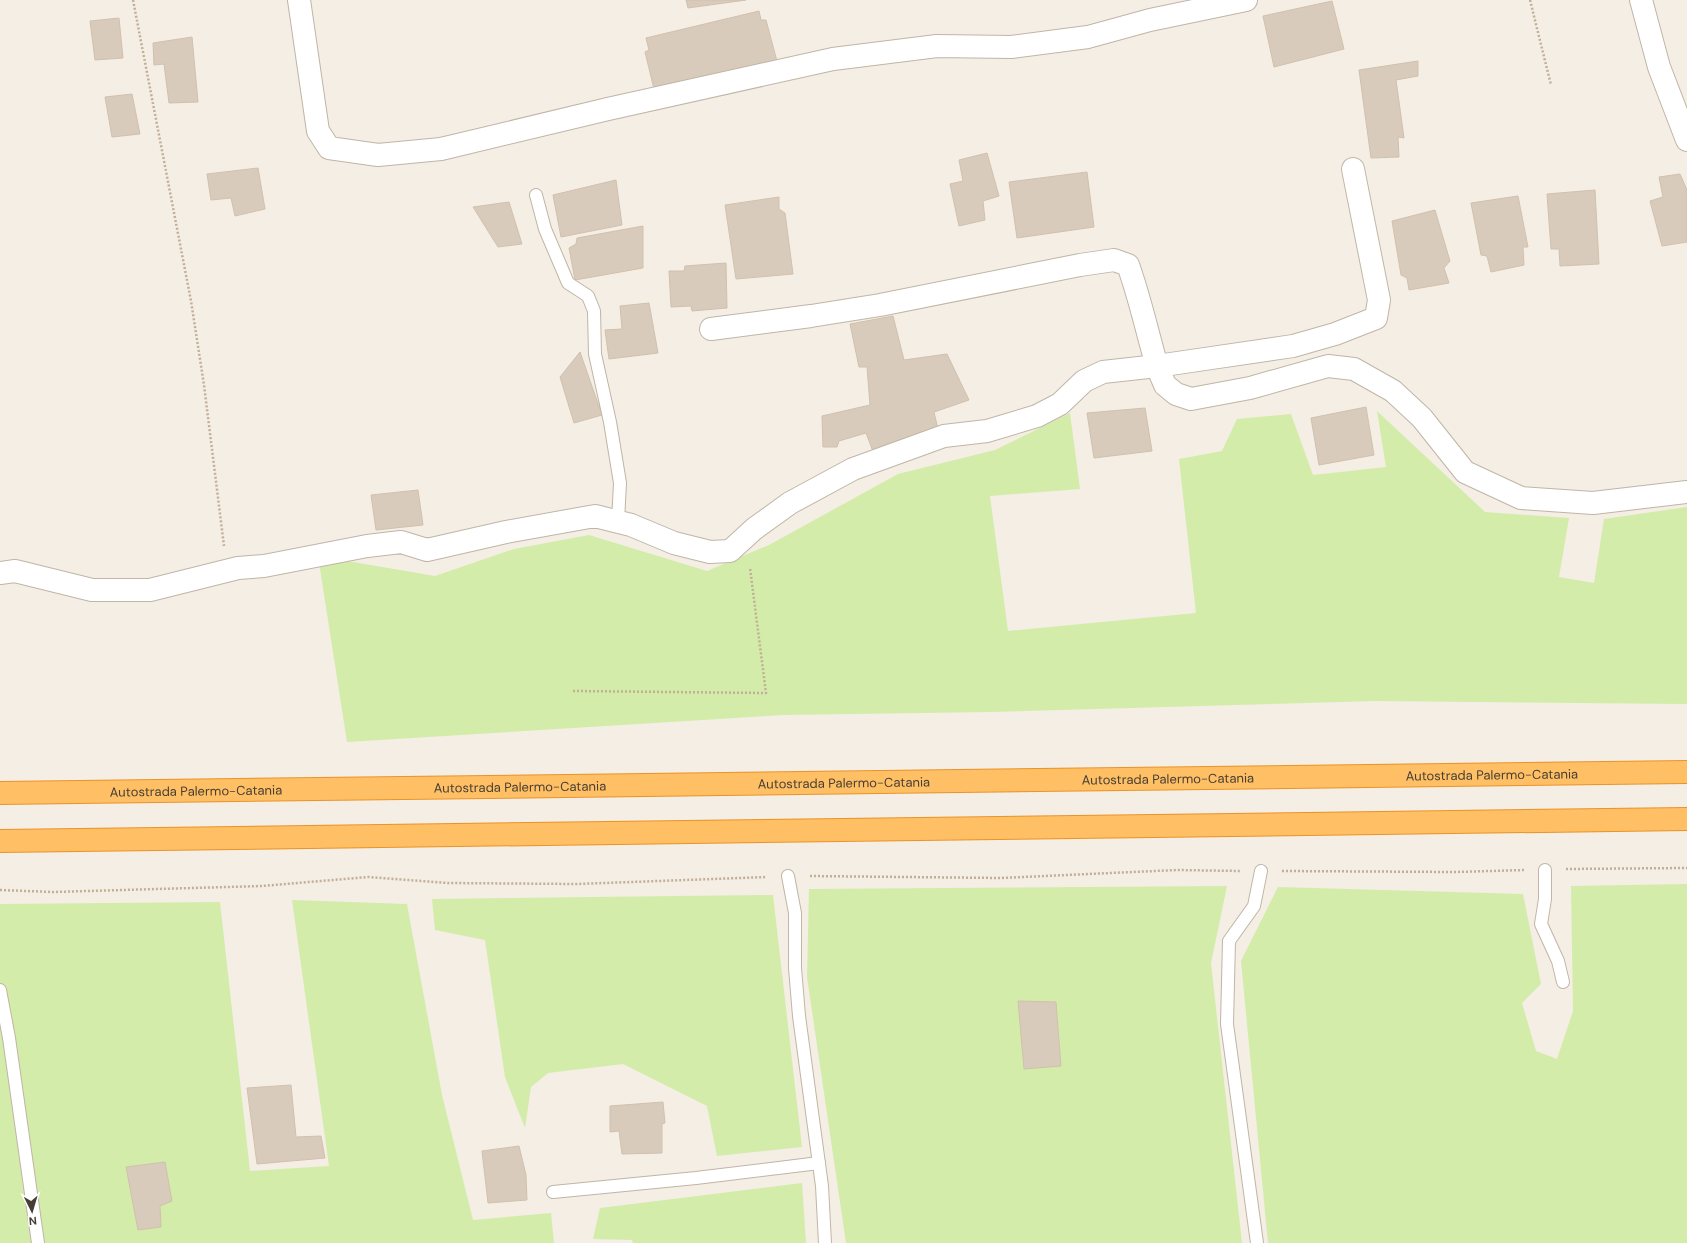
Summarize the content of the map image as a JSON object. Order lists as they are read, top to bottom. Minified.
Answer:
{"streets":{"highway":["Autostrada Palermo-Catania"]},"north":"bottom"}
